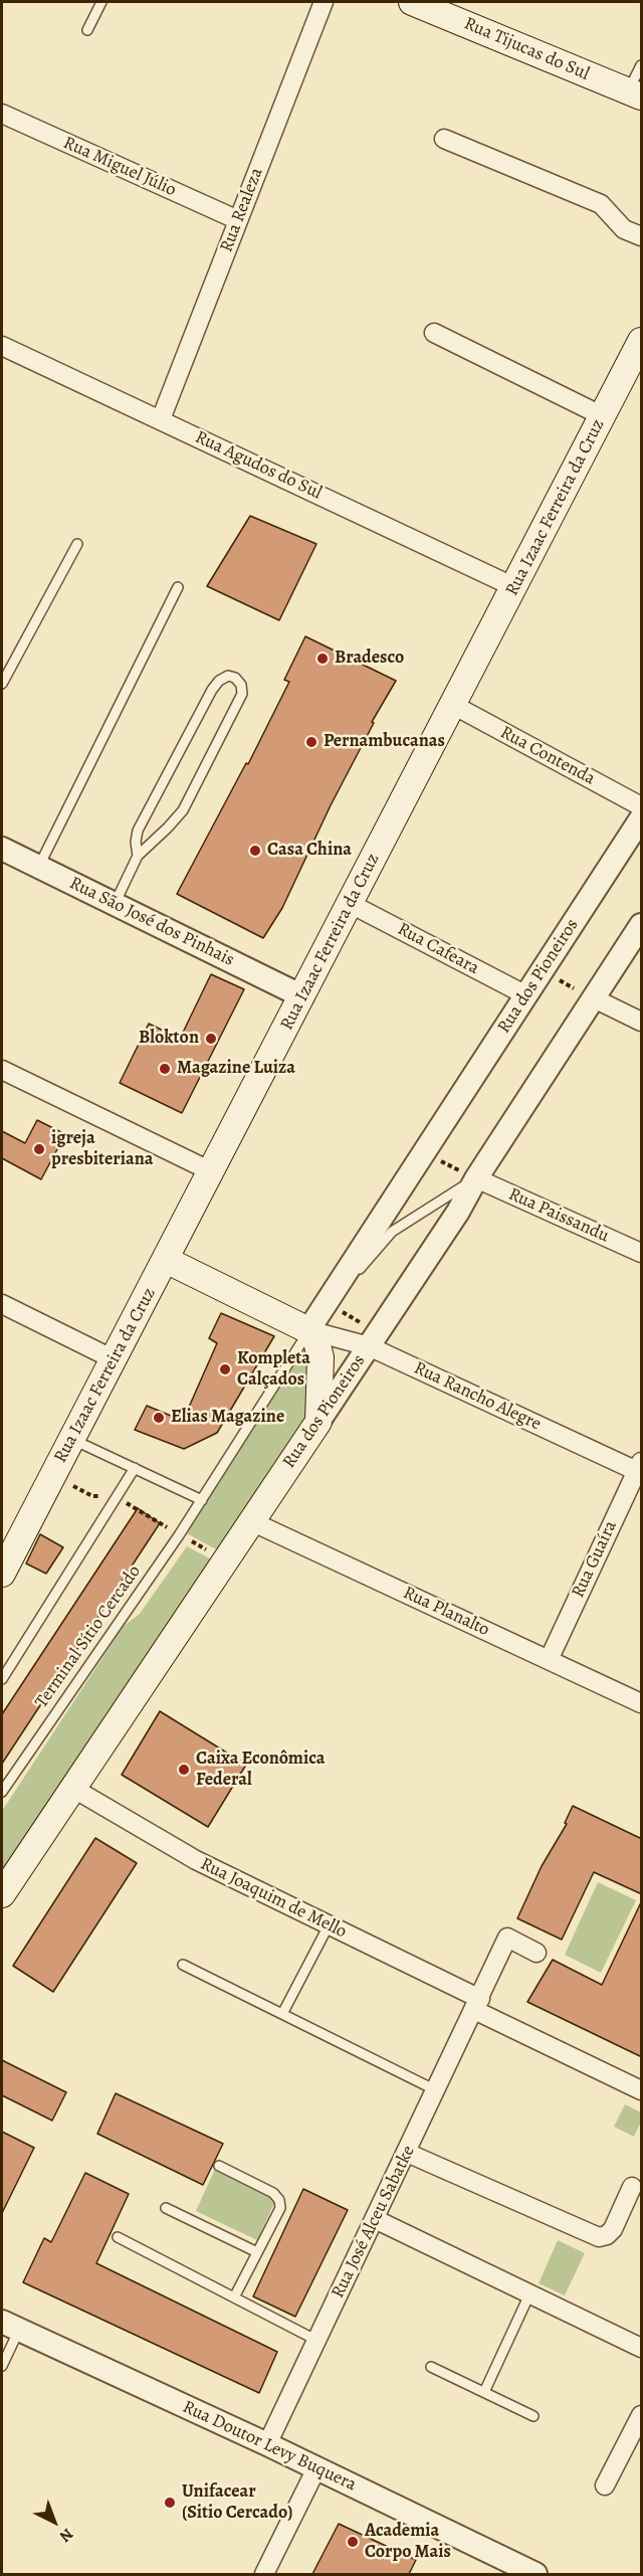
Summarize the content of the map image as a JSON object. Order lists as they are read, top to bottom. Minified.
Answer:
{"streets":{"main road":["Rua Tijucas do Sul","Rua Izaac Ferreira da Cruz","Rua dos Pioneiros","Rua Rancho Alegre"],"street":["Rua Miguel Júlio","Rua Realeza","Rua Agudos do Sul","Rua Contenda","Rua São José dos Pinhais","Rua Cafeara","Rua Paissandu","Rua Guaíra","Rua Planalto","Rua Joaquim de Mello","Rua José Alceu Sabatke","Rua Doutor Levy Buquera"],"lane":["Terminal Sítio Cercado"]},"crossings":[["Rua Miguel Júlio","Rua Realeza"],["Rua Realeza","Rua Agudos do Sul"],["Rua Agudos do Sul","Rua Izaac Ferreira da Cruz"],["Rua Izaac Ferreira da Cruz","Rua Contenda"],["Rua Izaac Ferreira da Cruz","Rua São José dos Pinhais"],["Rua Izaac Ferreira da Cruz","Rua Cafeara"],["Rua Izaac Ferreira da Cruz","Rua Rancho Alegre"],["Rua Cafeara","Rua dos Pioneiros"],["Rua dos Pioneiros","Rua Paissandu"],["Rua dos Pioneiros","Rua Rancho Alegre"],["Rua dos Pioneiros","Rua Planalto"],["Rua dos Pioneiros","Terminal Sítio Cercado"],["Rua dos Pioneiros","Rua Joaquim de Mello"],["Rua Rancho Alegre","Rua Guaíra"],["Rua Guaíra","Rua Planalto"],["Rua Joaquim de Mello","Rua José Alceu Sabatke"],["Rua José Alceu Sabatke","Rua Doutor Levy Buquera"]],"places":["Bradesco","Pernambucanas","Casa China","Blokton","Magazine Luiza","igreja presbiteriana","Kompleta Calçados","Elias Magazine","Caixa Econômica Federal","Unifacear (Sitio Cercado)","Academia Corpo Mais"],"north":"bottom right"}
